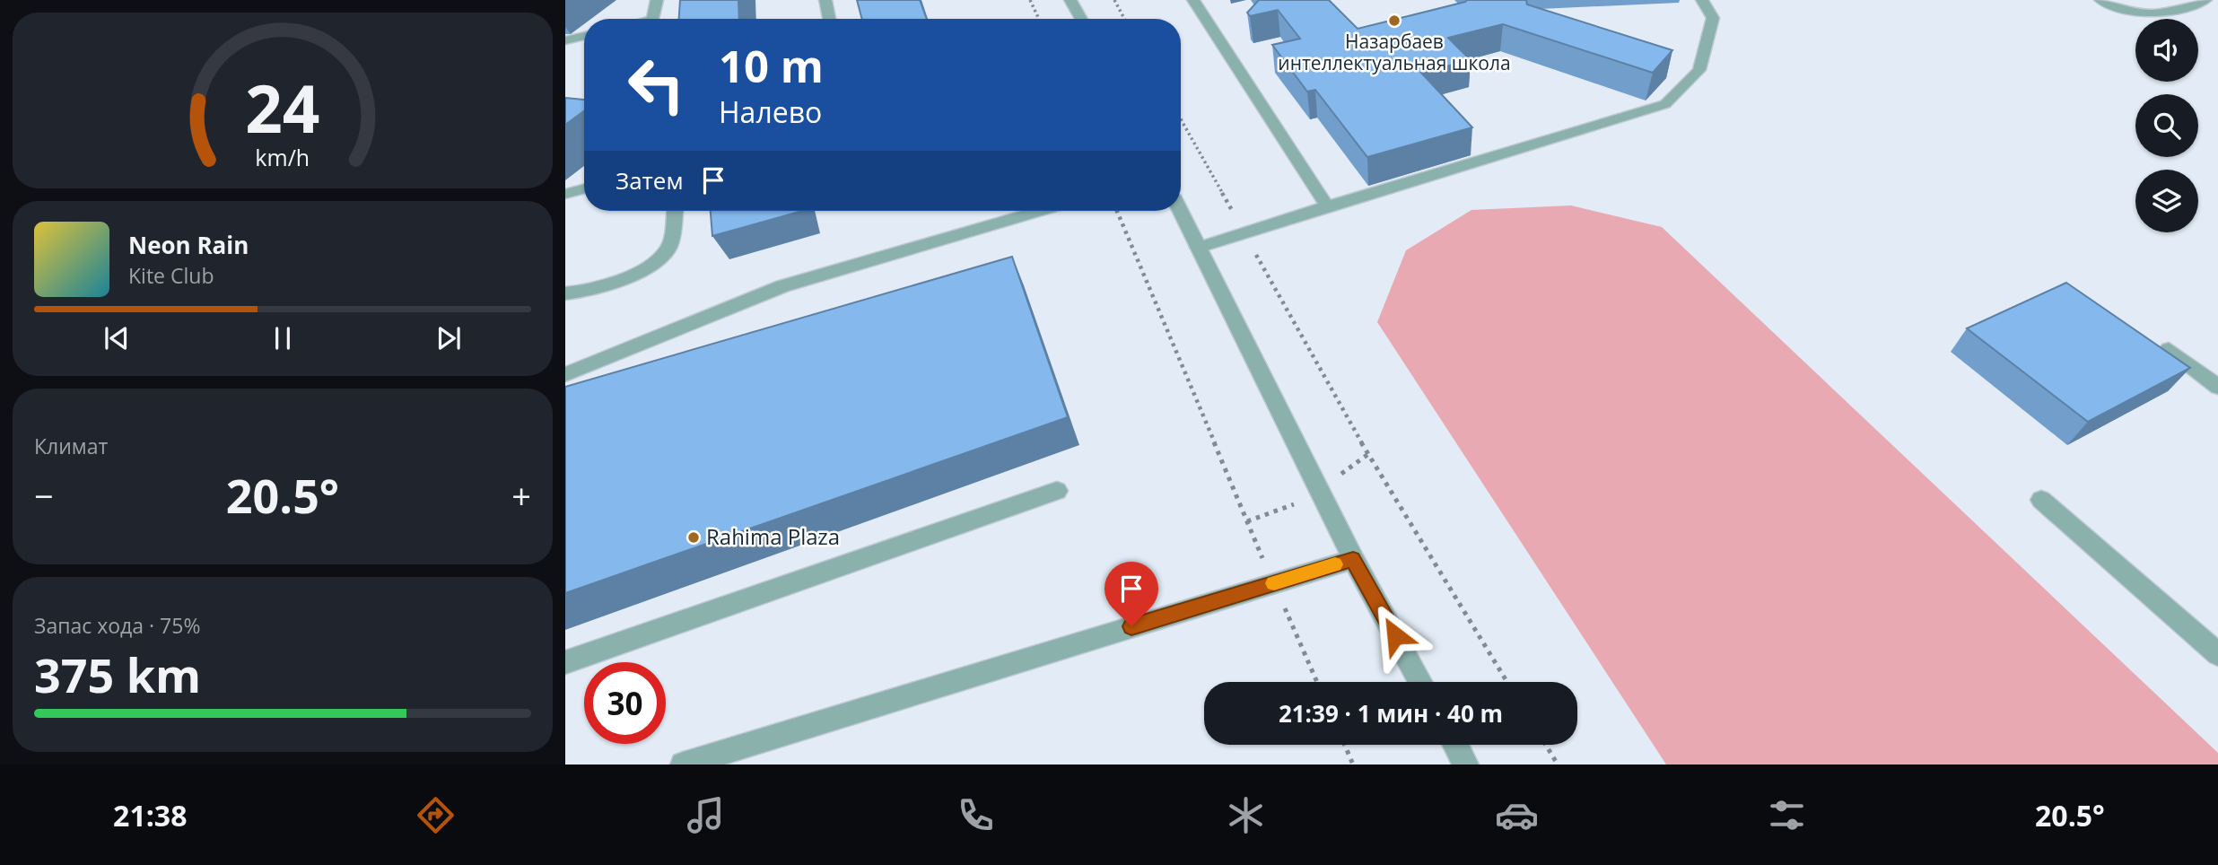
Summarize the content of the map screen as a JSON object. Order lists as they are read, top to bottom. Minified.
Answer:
{"places":["Назарбаев интеллектуальная школа","Rahima Plaza"],"page":{"turn":["10 m","Налево"],"then":"Затем","song":["Neon Rain","Kite Club"],"tile":["Климат",["Запас хода · 75%","375 km"]],"heat":["−","20.5°","+"],"limit":"30","trip":"21:39 · 1 мин · 40 m","tabs":["21:38","20.5°"],"gauge":["24","km/h"]}}
